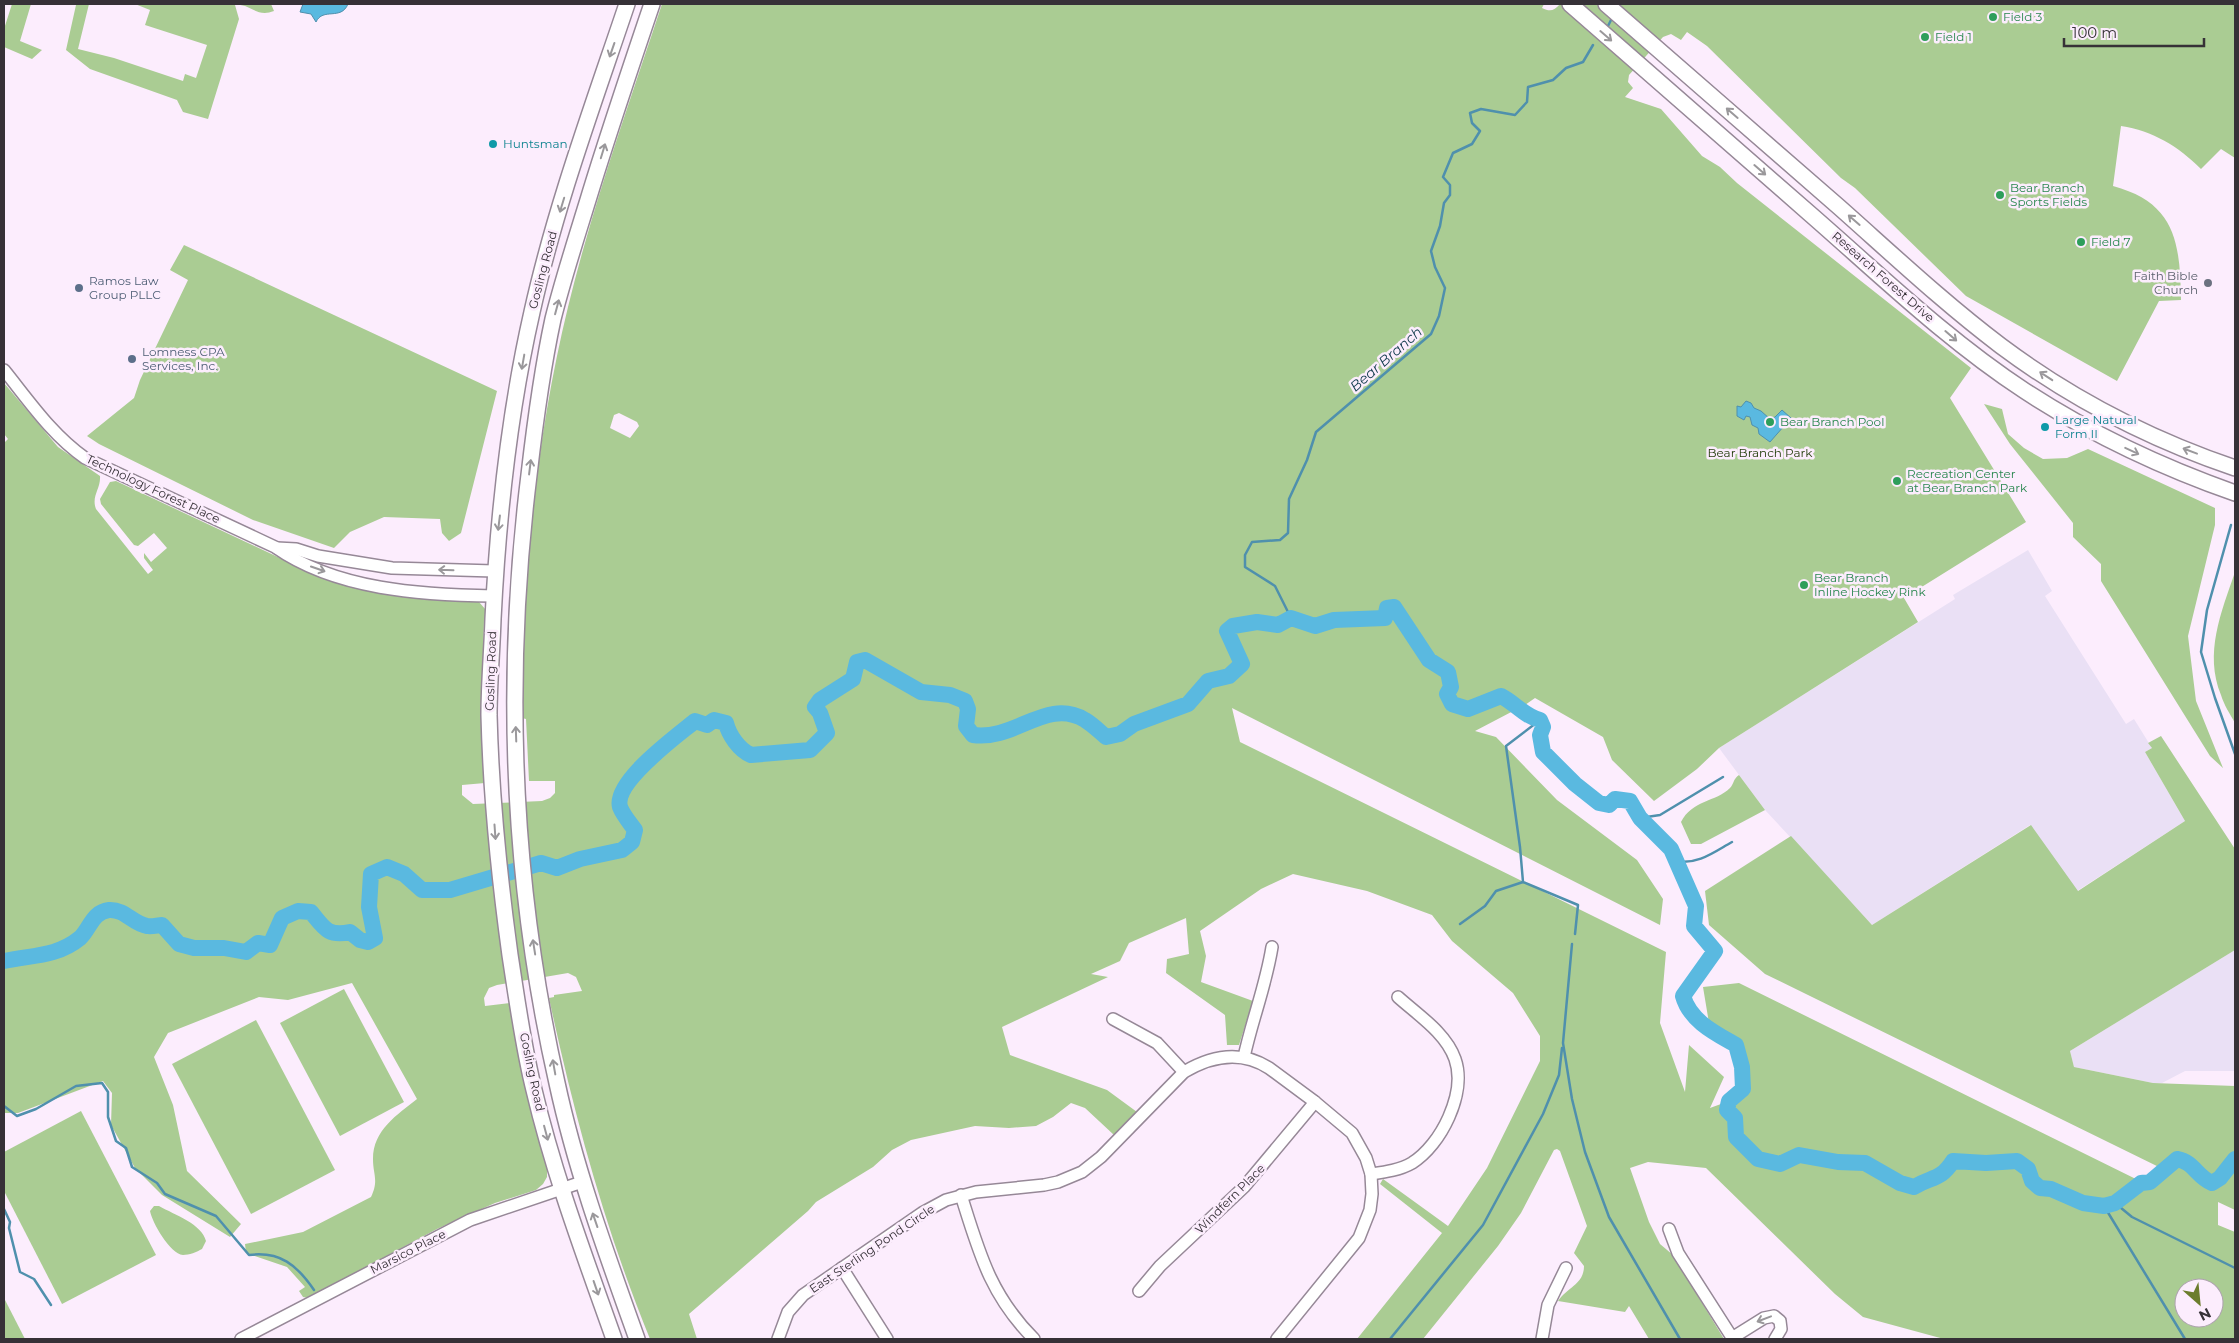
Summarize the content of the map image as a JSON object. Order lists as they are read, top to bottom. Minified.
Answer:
{"streets":{"main road":["Gosling Road","Research Forest Drive"],"street":["Technology Forest Place","Windfern Place","East Sterling Pond Circle","Marsico Place"]},"crossings":[["Gosling Road","Technology Forest Place"],["Gosling Road","Marsico Place"]],"water":["Bear Branch"],"parks":["Bear Branch Park"],"places":["Field 3","Field 1","Huntsman","Bear Branch Sports Fields","Field 7","Faith Bible Church","Ramos Law Group PLLC","Lomness CPA Services, Inc.","Bear Branch Pool","Large Natural Form II","Recreation Center at Bear Branch Park","Bear Branch Inline Hockey Rink"],"scale_bar":"100 m","north":"bottom right"}
